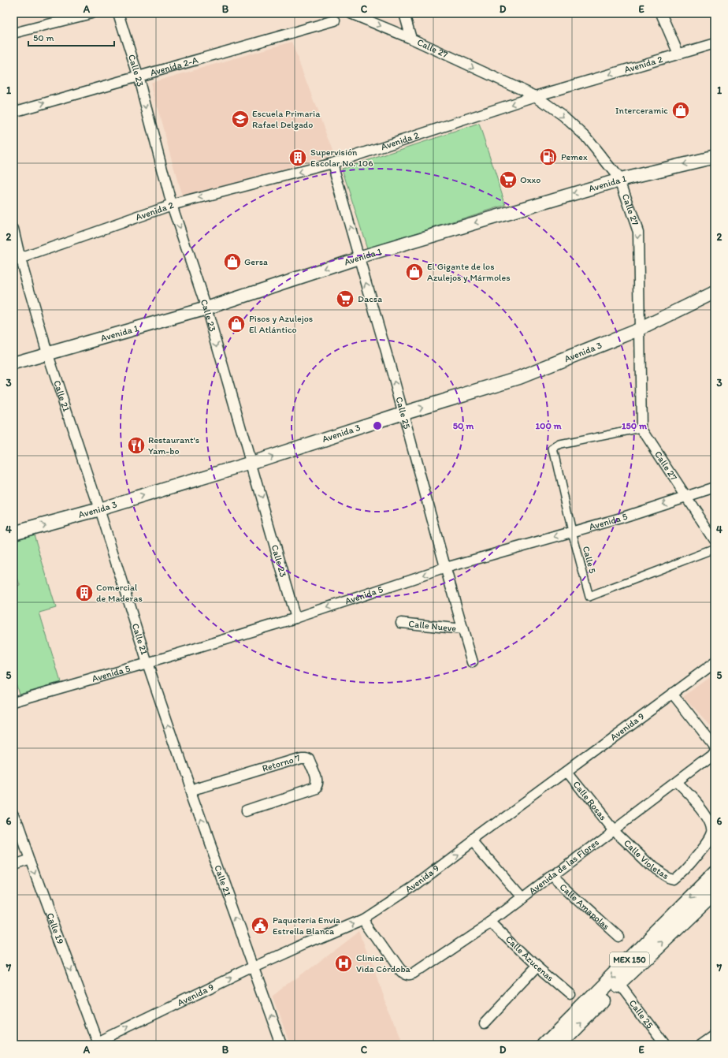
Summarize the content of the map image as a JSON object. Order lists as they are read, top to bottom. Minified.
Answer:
{"streets":{"main road":["Avenida 1","Avenida 3","MEX 150"],"street":["Calle 27","Avenida 2","Avenida 2-A","Calle 23","Calle 21","Calle 25","Avenida 5","Calle 5","Calle Nueve","Avenida 9","Retorno 7","Calle Rosas","Calle Violetas","Avenida de las Flores","Calle Amapolas","Calle 19","Calle Azucenas"]},"crossings":[["Calle 27","Avenida 2"],["Calle 27","Avenida 1"],["Calle 27","Avenida 3"],["Calle 27","Avenida 5"],["Calle 27","Calle 5"],["Avenida 2","Calle 23"],["Avenida 2","Calle 21"],["Avenida 2","Calle 25"],["Avenida 2-A","Calle 23"],["Calle 23","Avenida 1"],["Calle 23","Avenida 3"],["Calle 23","Avenida 5"],["Avenida 1","Calle 21"],["Avenida 1","Calle 25"],["Avenida 3","Calle 21"],["Avenida 3","Calle 25"],["Calle 21","Avenida 5"],["Calle 21","Avenida 9"],["Calle 21","Retorno 7"],["Calle 25","Avenida 5"],["Calle 25","Calle Nueve"],["Calle 25","MEX 150"],["Avenida 5","Calle 5"],["Avenida 9","Calle Rosas"],["Avenida 9","Avenida de las Flores"],["Avenida 9","Calle 19"],["Calle Rosas","Calle Violetas"],["Calle Rosas","Avenida de las Flores"],["Calle Violetas","Avenida de las Flores"],["Avenida de las Flores","Calle Amapolas"],["Avenida de las Flores","Calle Azucenas"]],"one_way":["Calle 27","Avenida 2","Calle 23","Avenida 1","Avenida 3","Calle 21","Calle 25","Avenida 5","Avenida 9","Calle 19"],"places":{"shop":["Interceramic","Gersa","El Gigante de los Azulejos y Mármoles","Pisos y Azulejos El Atlántico"],"school or university":["Escuela Primaria Rafael Delgado"],"fuel station":["Pemex"],"building":["Supervisión Escolar No. 106","Comercial de Maderas"],"supermarket":["Oxxo","Dacsa"],"restaurant":["Restaurant's Yam-bo"],"public building":["Paquetería Envía Estrella Blanca"],"hospital":["Clínica Vida Córdoba"]},"scale_bar":"50 m","grid":{"columns":["A","B","C","D","E"],"rows":["1","2","3","4","5","6","7"]},"rings":["50 m","100 m","150 m"]}
